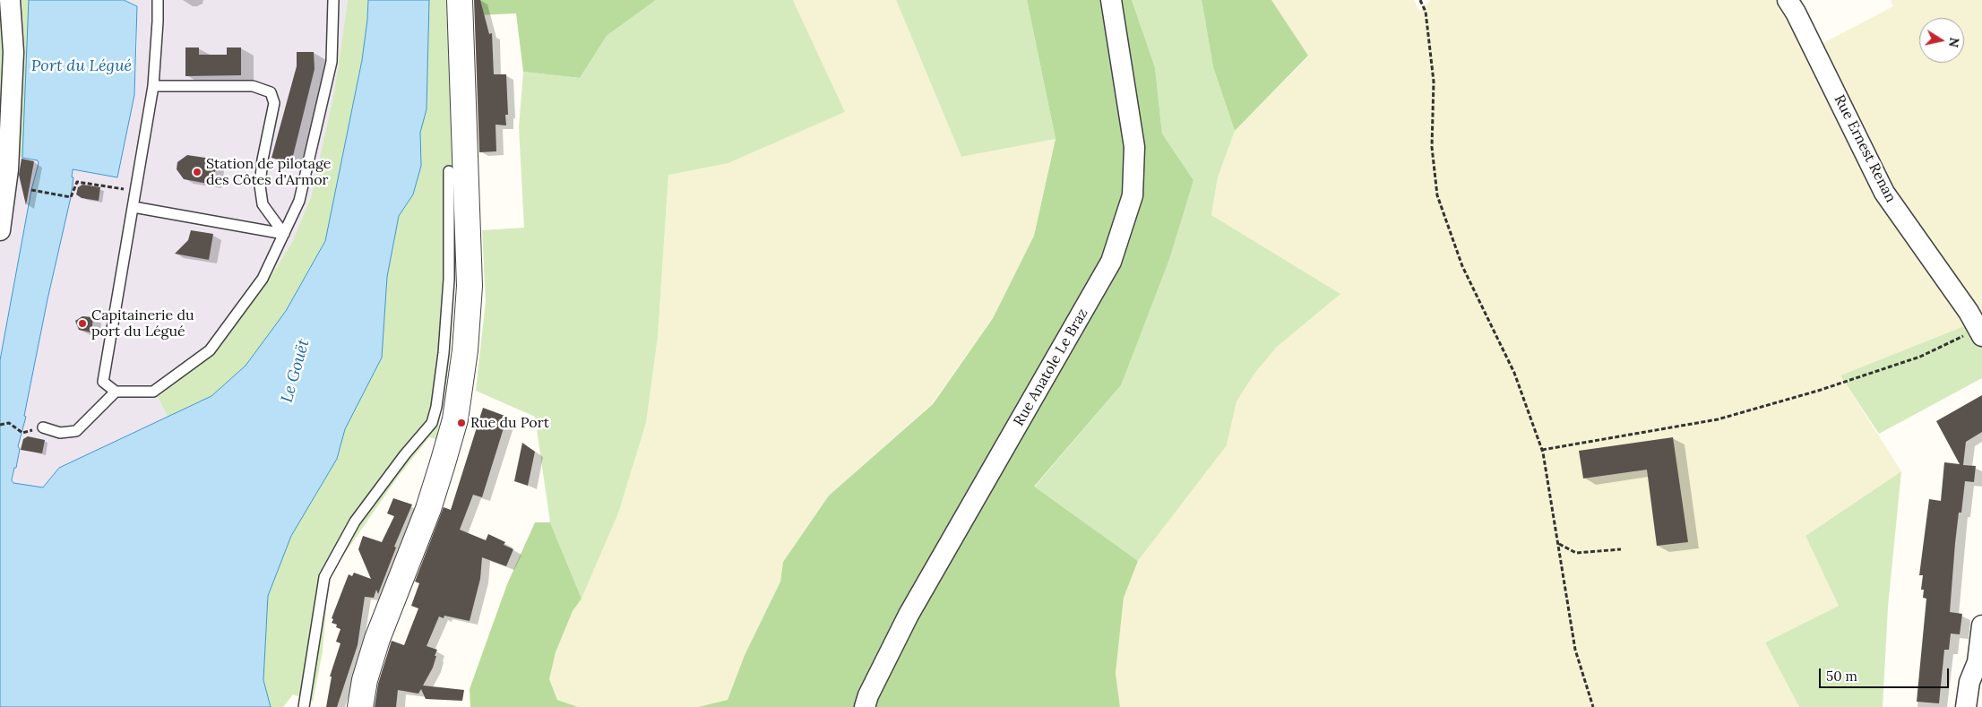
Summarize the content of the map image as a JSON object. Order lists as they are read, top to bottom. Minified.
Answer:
{"streets":{"street":["Rue Ernest Renan","Rue Anatole Le Braz"]},"water":["Port du Légué","Le Gouët"],"places":["Station de pilotage des Côtes d'Armor","Capitainerie du port du Légué","Rue du Port"],"scale_bar":"50 m","north":"right"}
